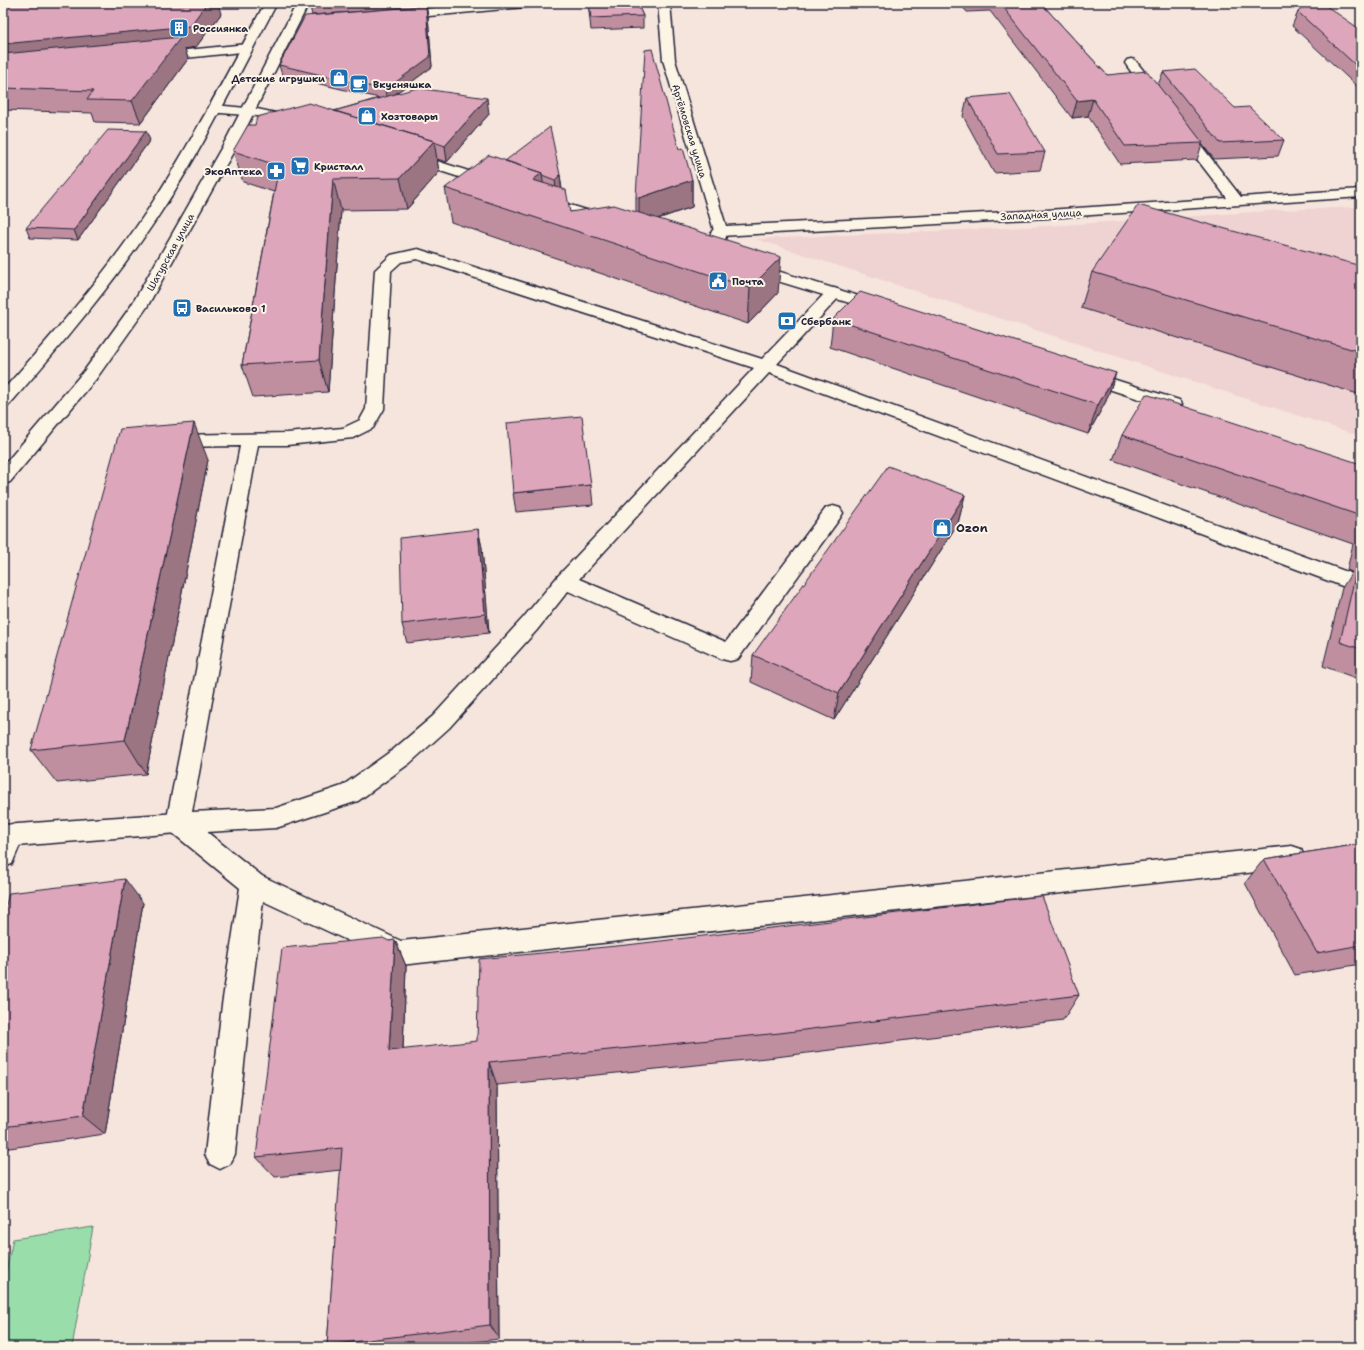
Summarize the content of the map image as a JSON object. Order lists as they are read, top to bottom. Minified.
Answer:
{"streets":{"street":["Артёмовская улица","Западная улица","Шатурская улица"]},"crossings":[["Артёмовская улица","Западная улица"]],"places":{"building":["Россиянка"],"shop":["Детские игрушки","Хозтовары","Ozon"],"cafe":["Вкусняшка"],"supermarket":["Кристалл"],"pharmacy":["ЭкоАптека"],"public building":["Почта"],"bus stop":["Васильково 1"],"bank":["Сбербанк"]}}
